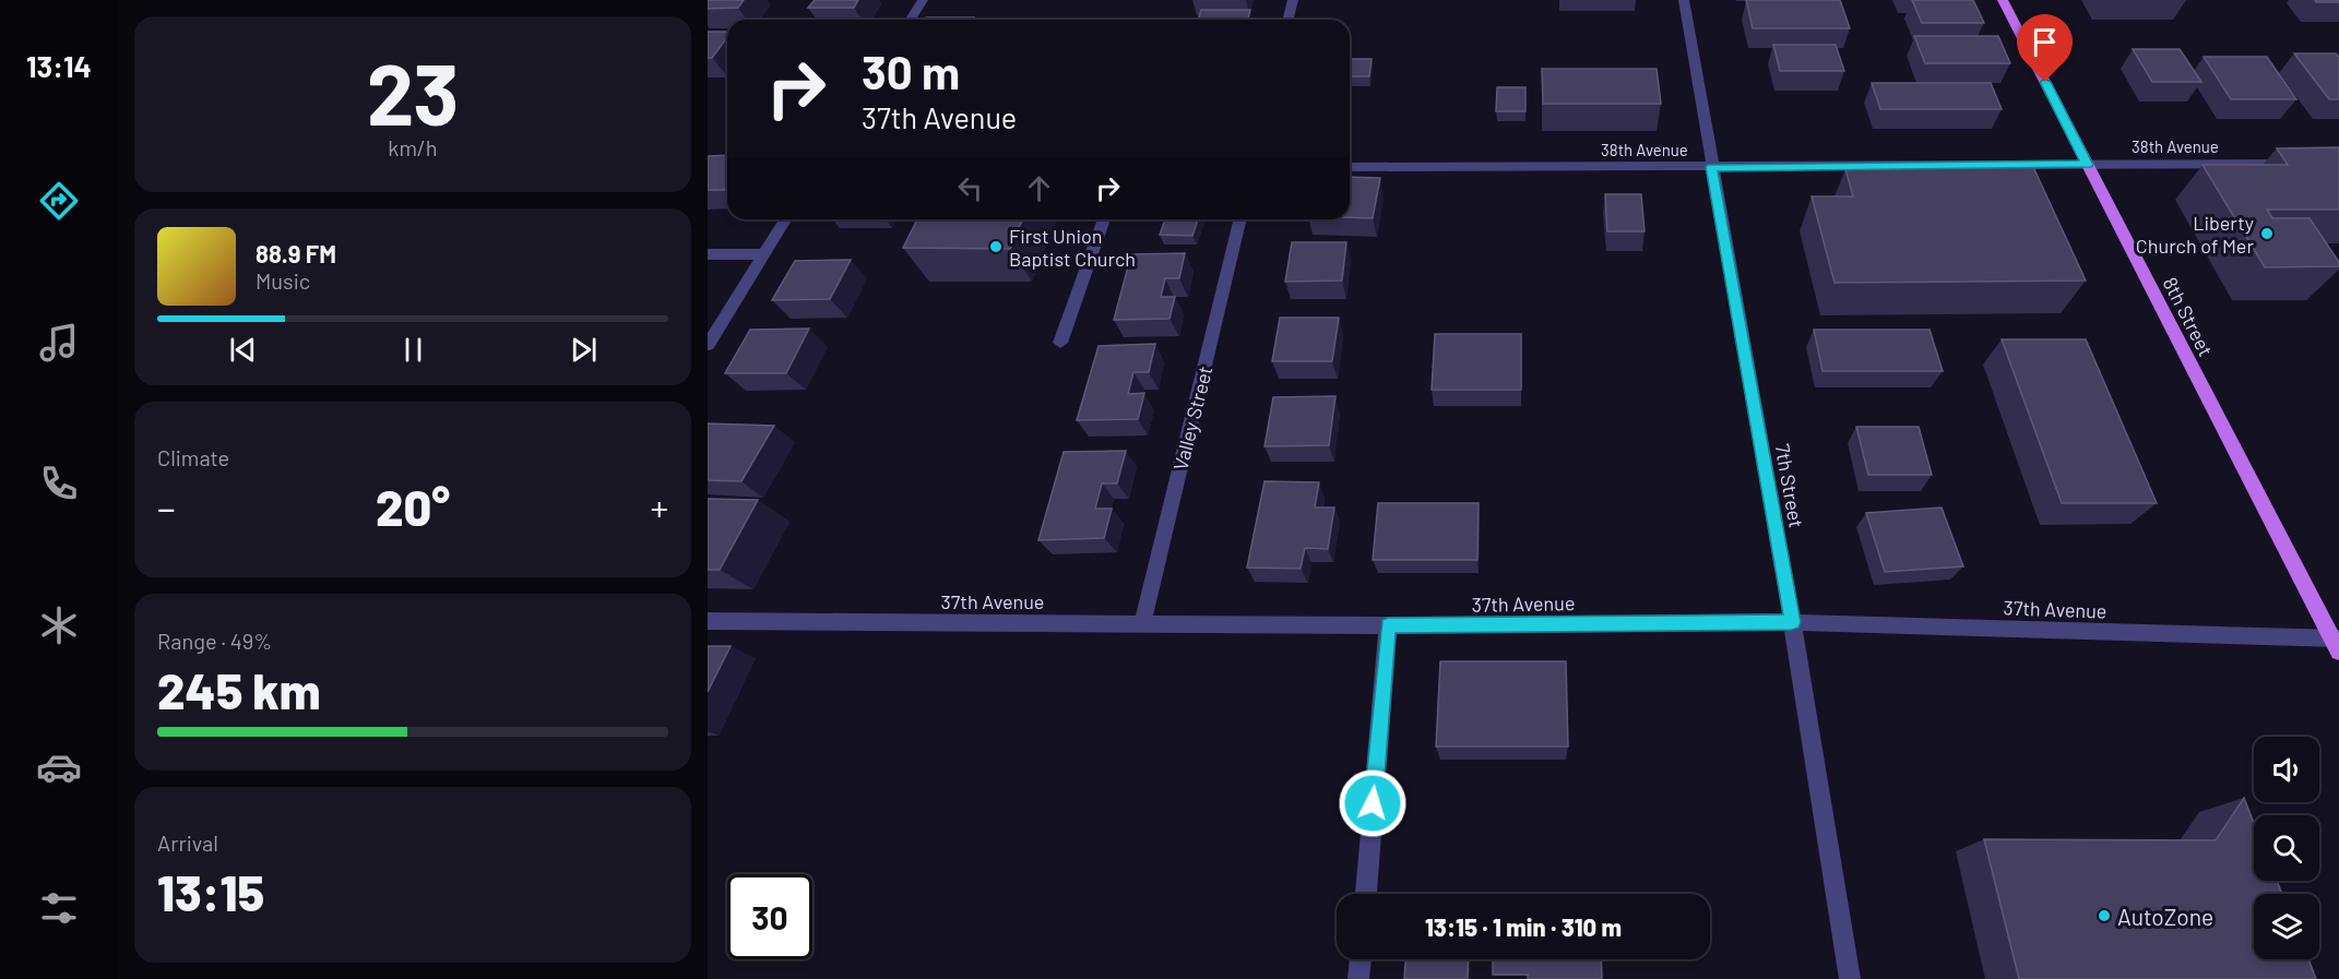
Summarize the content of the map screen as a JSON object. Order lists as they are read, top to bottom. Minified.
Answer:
{"streets":{"main road":["8th Street"],"street":["38th Avenue","Valley Street","7th Street","37th Avenue"]},"crossings":[["38th Avenue","8th Street"],["38th Avenue","7th Street"],["8th Street","37th Avenue"],["Valley Street","37th Avenue"],["7th Street","37th Avenue"]],"places":["Liberty Church of Mer","First Union Baptist Church","AutoZone"],"page":{"tabs":"13:14","tile":[["23","km/h"],"Climate",["Range · 49%","245 km"],["Arrival","13:15"]],"turn":["30 m","37th Avenue"],"song":["88.9 FM","Music"],"heat":["−","20°","+"],"limit":"30","trip":"13:15 · 1 min · 310 m"}}
